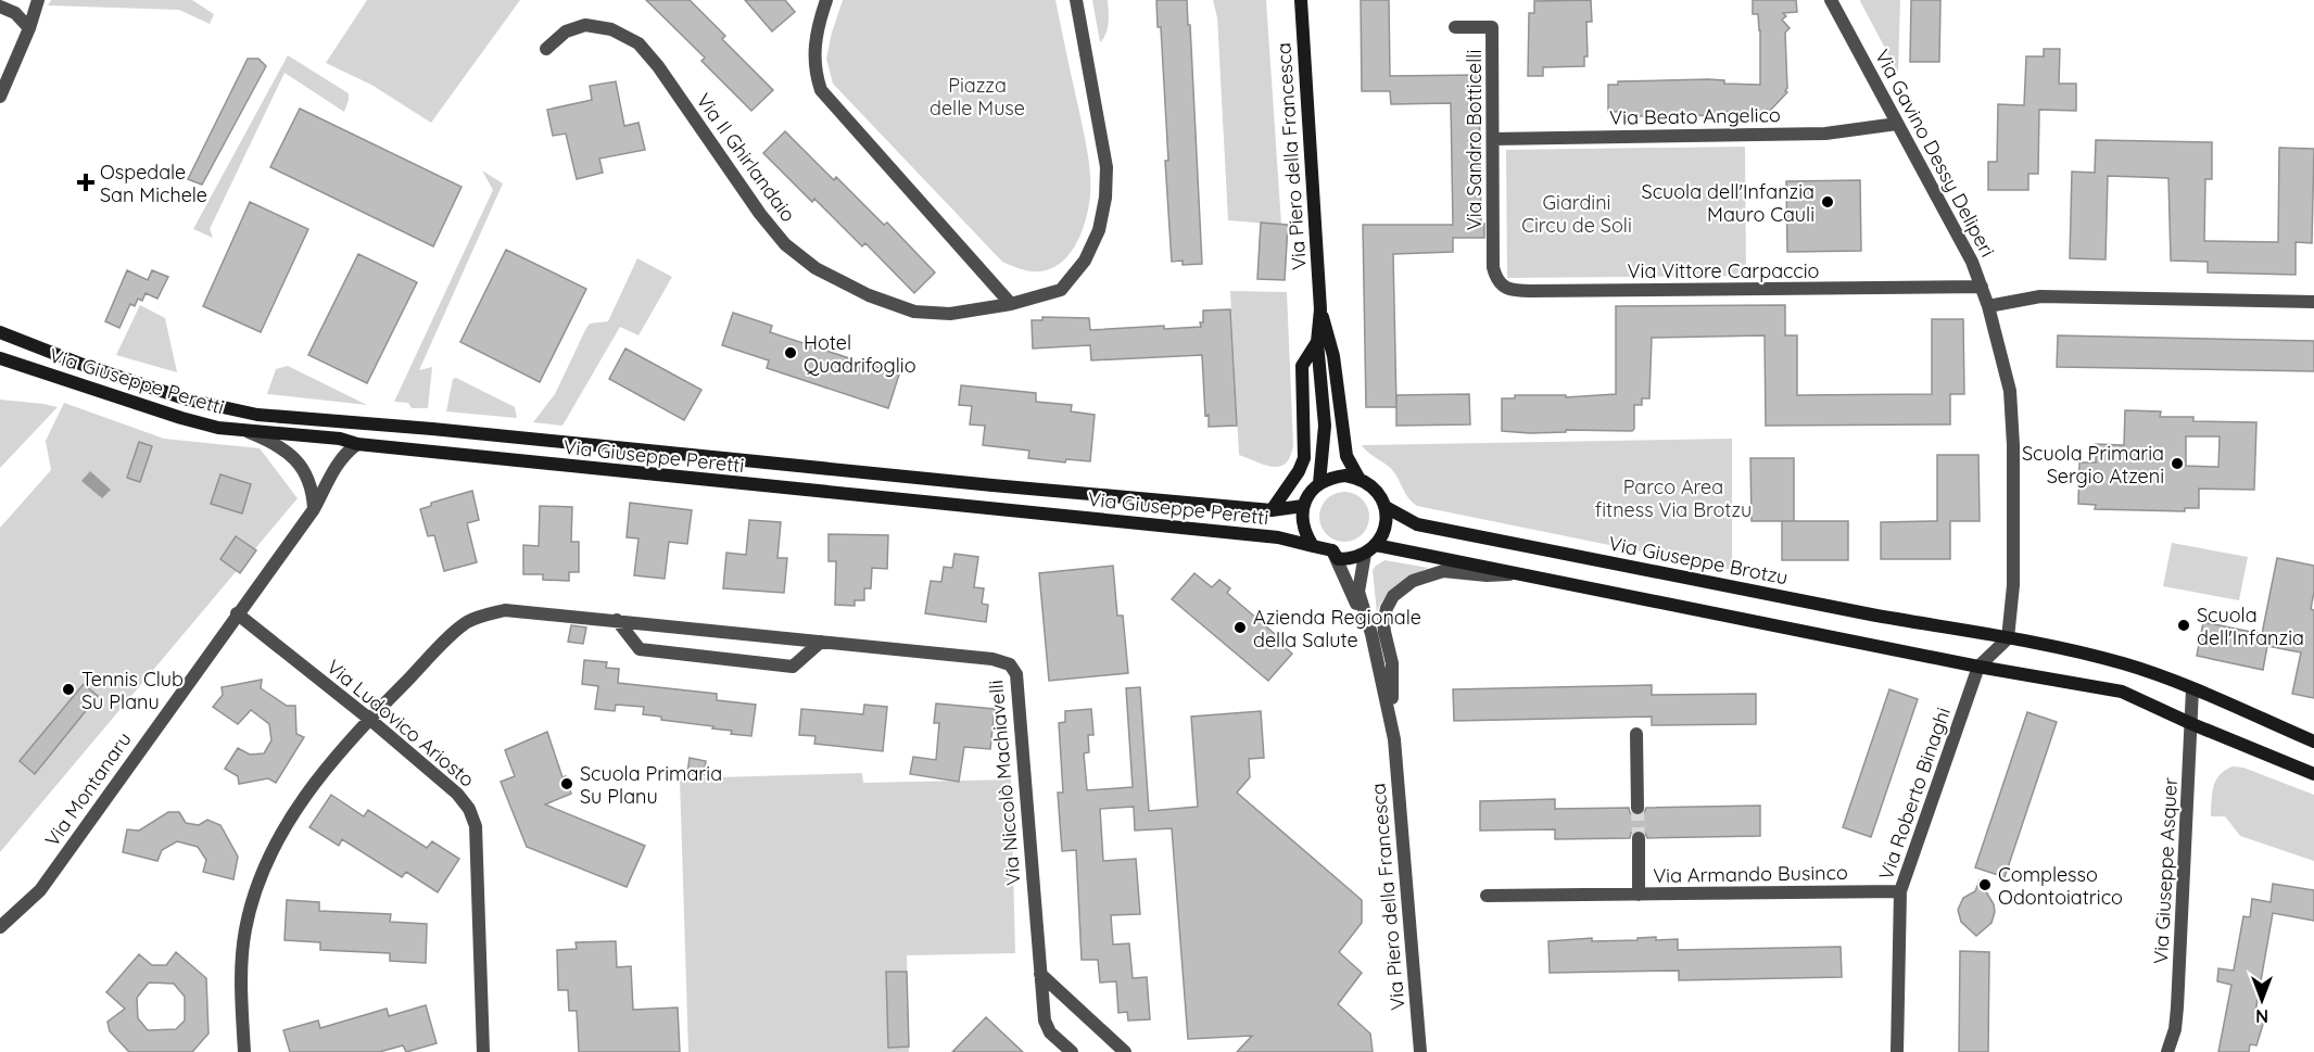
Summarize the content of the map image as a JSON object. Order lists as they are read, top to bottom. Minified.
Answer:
{"streets":{"street":["Via Beato Angelico","Via Sandro Botticelli","Via Gavino Dessy Deliperi","Via Piero della Francesca","Via Il Ghirlandaio","Via Vittore Carpaccio","Via Giuseppe Peretti","Via Giuseppe Brotzu","Via Ludovico Ariosto","Via Niccolò Machiavelli","Via Montanaru","Via Roberto Binaghi","Via Giuseppe Asquer","Via Armando Businco"]},"crossings":[["Via Beato Angelico","Via Sandro Botticelli"],["Via Beato Angelico","Via Gavino Dessy Deliperi"],["Via Sandro Botticelli","Via Vittore Carpaccio"],["Via Gavino Dessy Deliperi","Via Vittore Carpaccio"],["Via Gavino Dessy Deliperi","Via Giuseppe Brotzu"],["Via Piero della Francesca","Via Giuseppe Peretti"],["Via Piero della Francesca","Via Giuseppe Brotzu"],["Via Giuseppe Peretti","Via Giuseppe Brotzu"],["Via Giuseppe Peretti","Via Montanaru"],["Via Giuseppe Brotzu","Via Giuseppe Asquer"],["Via Ludovico Ariosto","Via Niccolò Machiavelli"],["Via Ludovico Ariosto","Via Montanaru"],["Via Roberto Binaghi","Via Armando Businco"]],"parks":["Piazza delle Muse","Giardini Circu de Soli","Parco Area fitness Via Brotzu"],"places":{"health":["Ospedale San Michele"],"other":["Scuola dell'Infanzia Mauro Cauli","Hotel Quadrifoglio","Scuola Primaria Sergio Atzeni","Scuola dell'Infanzia","Azienda Regionale della Salute","Tennis Club Su Planu","Scuola Primaria Su Planu","Complesso Odontoiatrico"]},"north":"bottom"}
